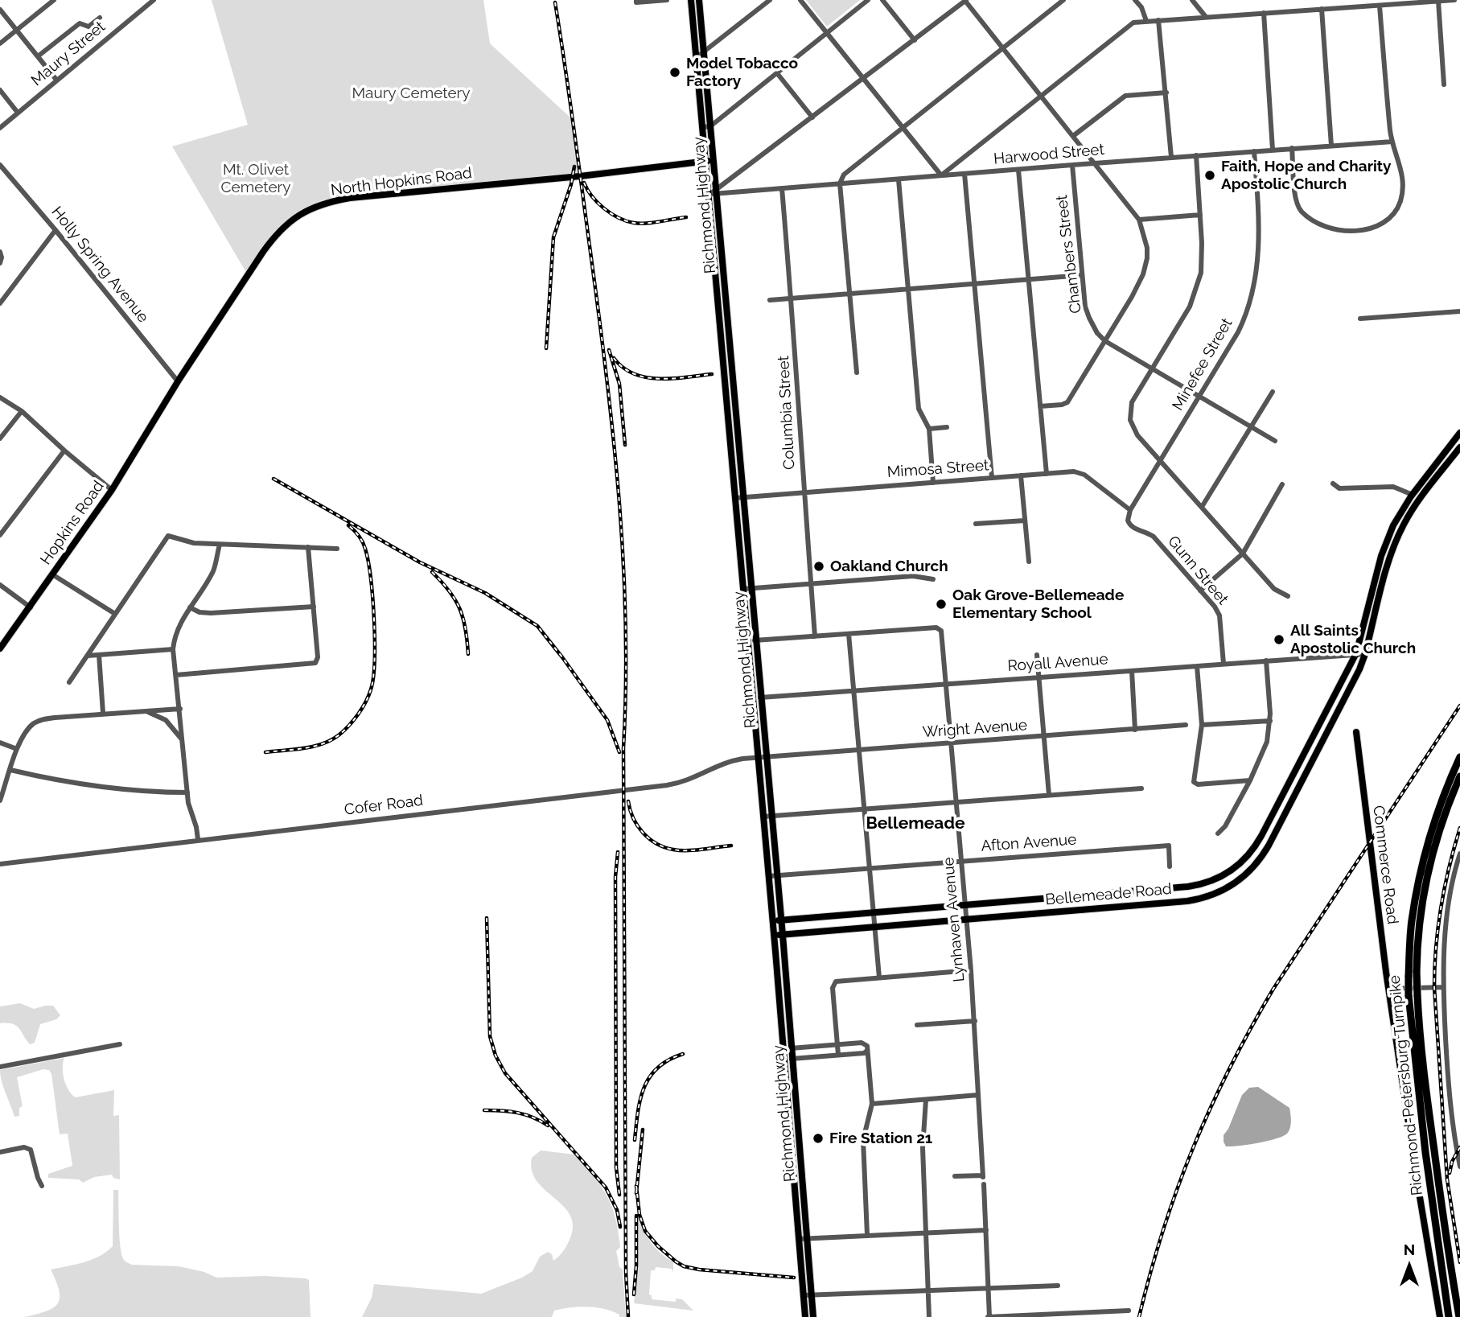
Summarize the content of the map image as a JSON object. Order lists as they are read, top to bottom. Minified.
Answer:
{"streets":{"highway":["Richmond-Petersburg Turnpike"],"main road":["North Hopkins Road","Richmond Highway","Hopkins Road","Commerce Road","Bellemeade Road"],"street":["Maury Street","Harwood Street","Chambers Street","Holly Spring Avenue","Minefee Street","Columbia Street","Mimosa Street","Gunn Street","Royall Avenue","Wright Avenue","Cofer Road","Afton Avenue","Lynhaven Avenue"]},"crossings":[["Harwood Street","Richmond Highway"],["Harwood Street","Chambers Street"],["Harwood Street","Minefee Street"],["Harwood Street","Columbia Street"],["North Hopkins Road","Richmond Highway"],["North Hopkins Road","Holly Spring Avenue"],["North Hopkins Road","Hopkins Road"],["Richmond Highway","Mimosa Street"],["Richmond Highway","Royall Avenue"],["Richmond Highway","Wright Avenue"],["Richmond Highway","Cofer Road"],["Richmond Highway","Afton Avenue"],["Richmond Highway","Bellemeade Road"],["Chambers Street","Minefee Street"],["Minefee Street","Mimosa Street"],["Minefee Street","Gunn Street"],["Columbia Street","Mimosa Street"],["Mimosa Street","Gunn Street"],["Gunn Street","Royall Avenue"],["Royall Avenue","Bellemeade Road"],["Royall Avenue","Lynhaven Avenue"],["Wright Avenue","Cofer Road"],["Wright Avenue","Lynhaven Avenue"],["Afton Avenue","Lynhaven Avenue"],["Bellemeade Road","Lynhaven Avenue"]],"districts":["Bellemeade"],"parks":["Maury Cemetery","Mt. Olivet Cemetery"],"places":["Model Tobacco Factory","Faith, Hope and Charity Apostolic Church","Oakland Church","Oak Grove-Bellemeade Elementary School","All Saints Apostolic Church","Fire Station 21"],"north":"top"}
